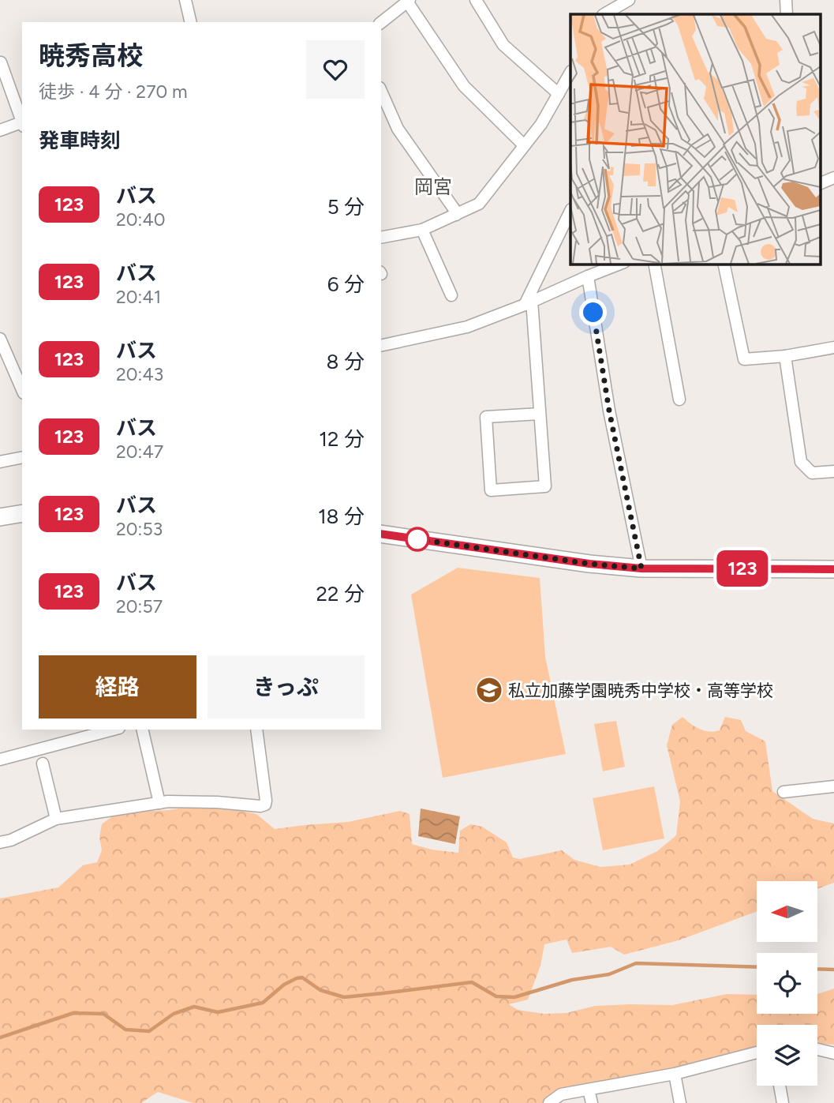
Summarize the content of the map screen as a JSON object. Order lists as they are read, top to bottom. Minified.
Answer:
{"districts":["岡宮"],"places":{"school or university":["私立加藤学園暁秀中学校・高等学校"]},"lines":["bus line 123"],"north":"left","page":{"on_map":"123","heading":[["暁秀高校","徒歩 · 4 分 · 270 m"],"発車時刻"],"list":[{"mark":"123","name":"バス","note":"20:40","value":"5 分"},{"mark":"123","name":"バス","note":"20:41","value":"6 分"},{"mark":"123","name":"バス","note":"20:43","value":"8 分"},{"mark":"123","name":"バス","note":"20:47","value":"12 分"},{"mark":"123","name":"バス","note":"20:53","value":"18 分"},{"mark":"123","name":"バス","note":"20:57","value":"22 分"}],"buttons":["経路","きっぷ"]}}
